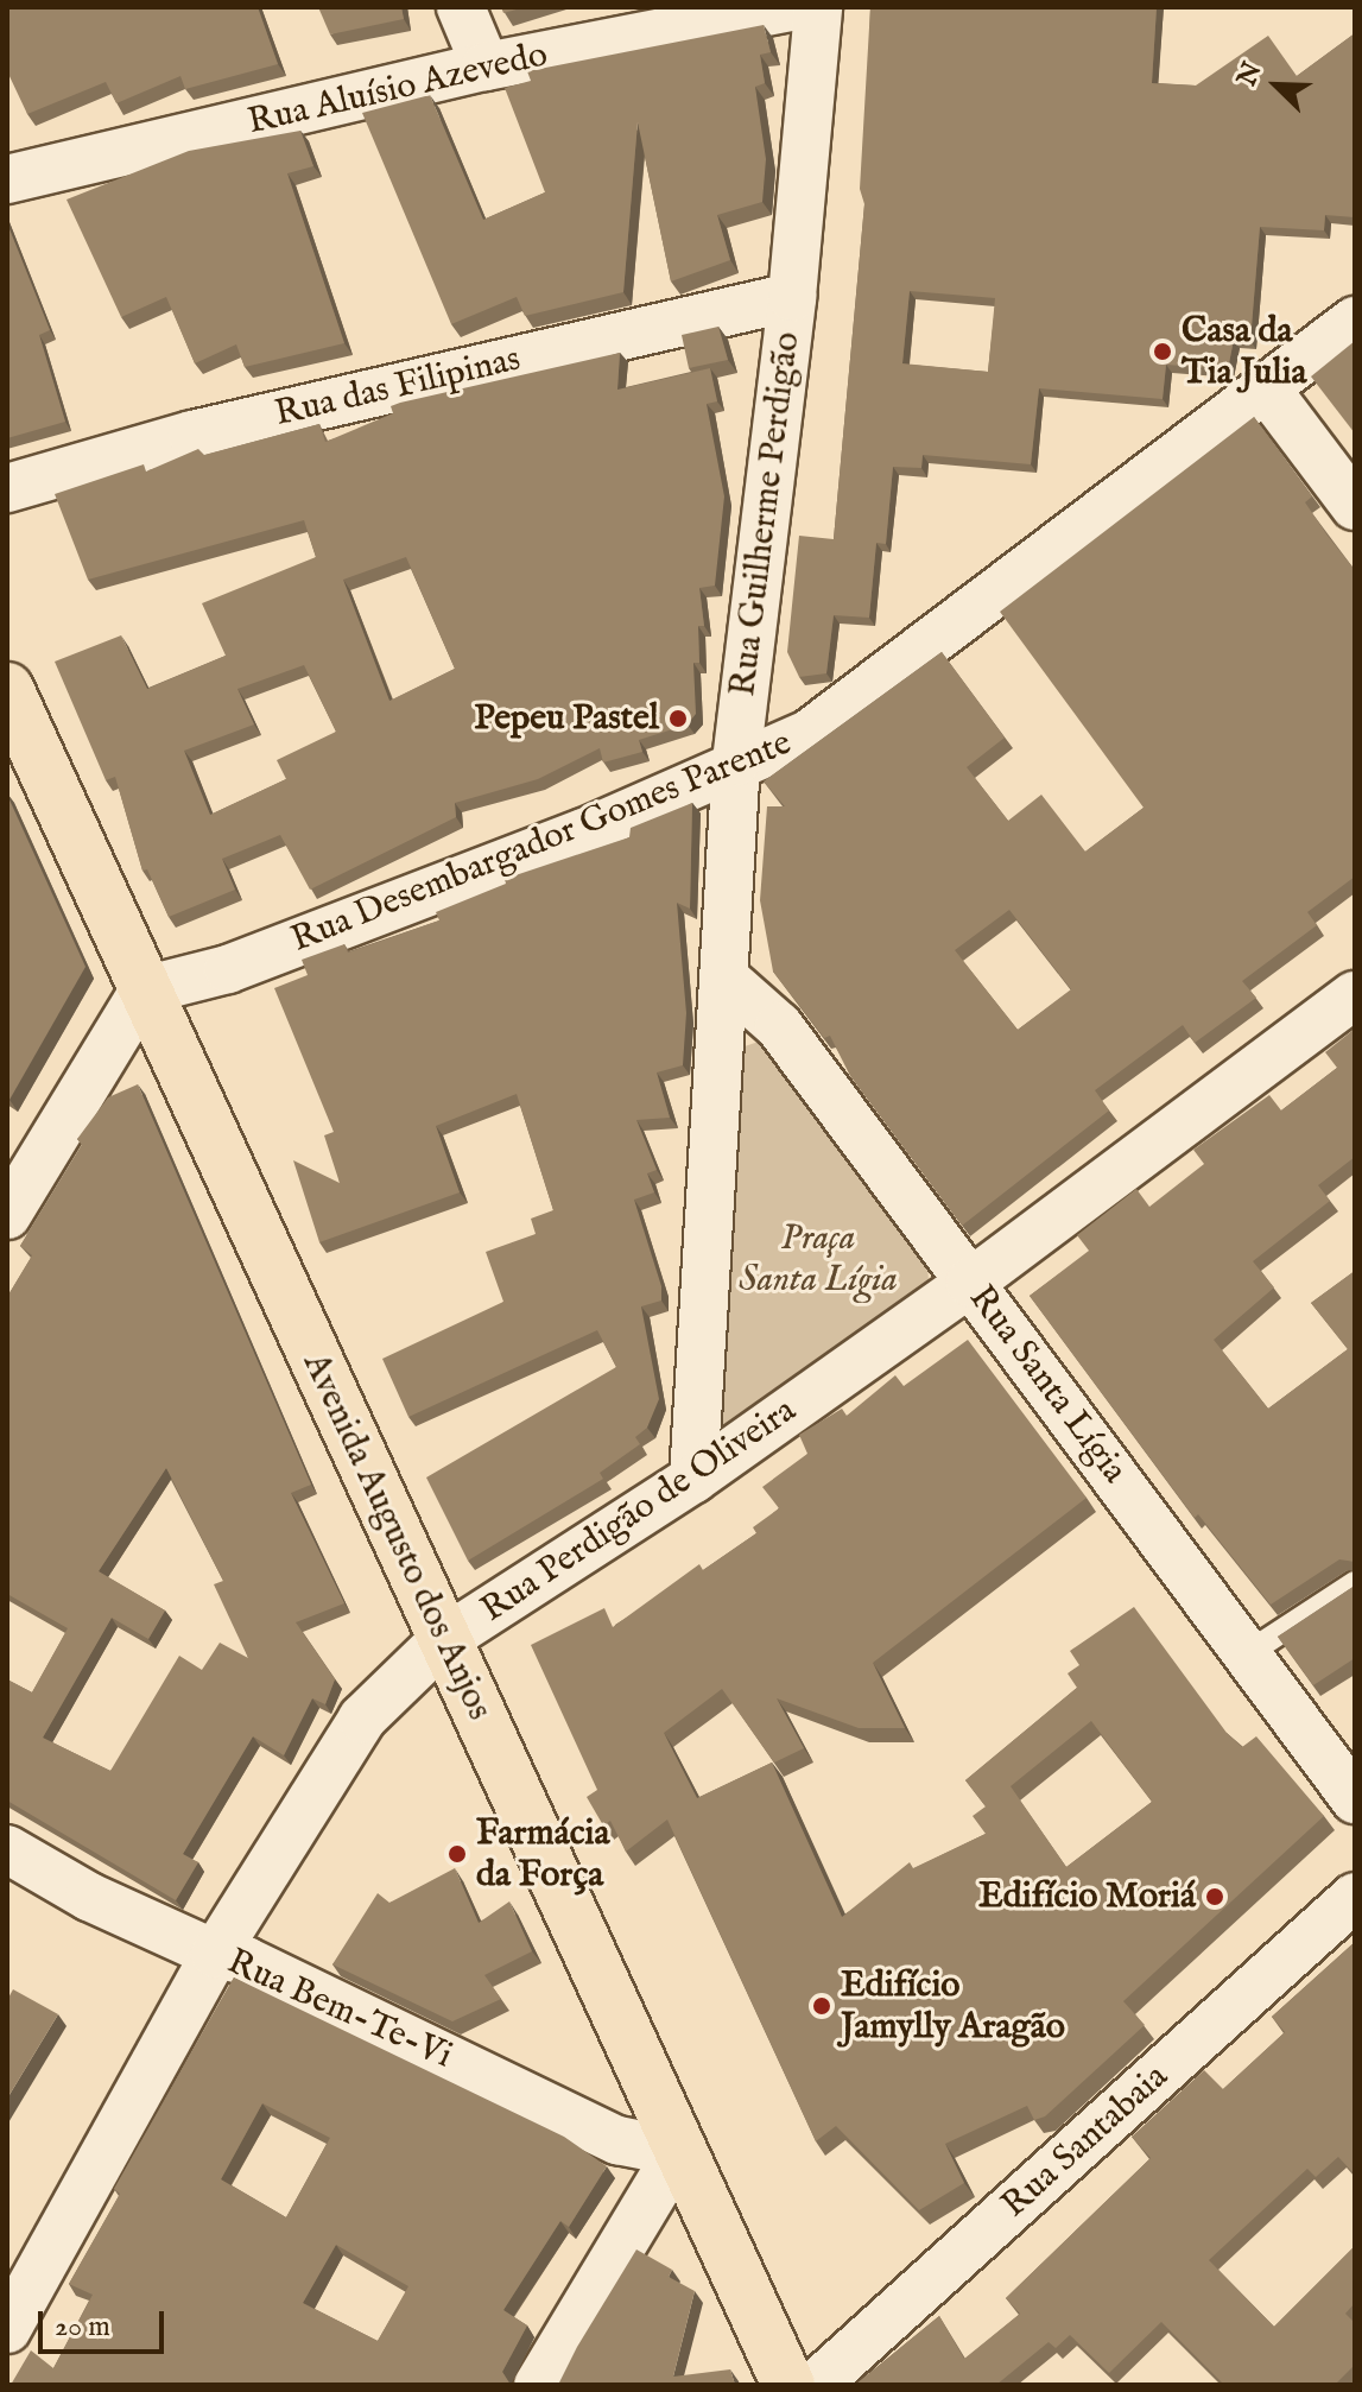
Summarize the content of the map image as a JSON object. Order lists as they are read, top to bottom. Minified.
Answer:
{"streets":{"main road":["Avenida Augusto dos Anjos"],"street":["Rua Aluísio Azevedo","Rua das Filipinas","Rua Guilherme Perdigão","Rua Desembargador Gomes Parente","Rua Santa Lígia","Rua Perdigão de Oliveira","Rua Bem-Te-Vi","Rua Santabaia"]},"crossings":[["Rua das Filipinas","Rua Guilherme Perdigão"],["Rua Guilherme Perdigão","Rua Desembargador Gomes Parente"],["Rua Guilherme Perdigão","Rua Santa Lígia"],["Rua Guilherme Perdigão","Rua Perdigão de Oliveira"],["Rua Desembargador Gomes Parente","Avenida Augusto dos Anjos"],["Rua Santa Lígia","Rua Perdigão de Oliveira"],["Rua Perdigão de Oliveira","Avenida Augusto dos Anjos"],["Rua Perdigão de Oliveira","Rua Bem-Te-Vi"],["Avenida Augusto dos Anjos","Rua Bem-Te-Vi"]],"parks":["Praça Santa Lígia"],"places":["Casa da Tia Julia","Pepeu Pastel","Farmácia da Força","Edifício Moriá","Edifício Jamylly Aragão"],"scale_bar":"20 m","north":"top left"}
